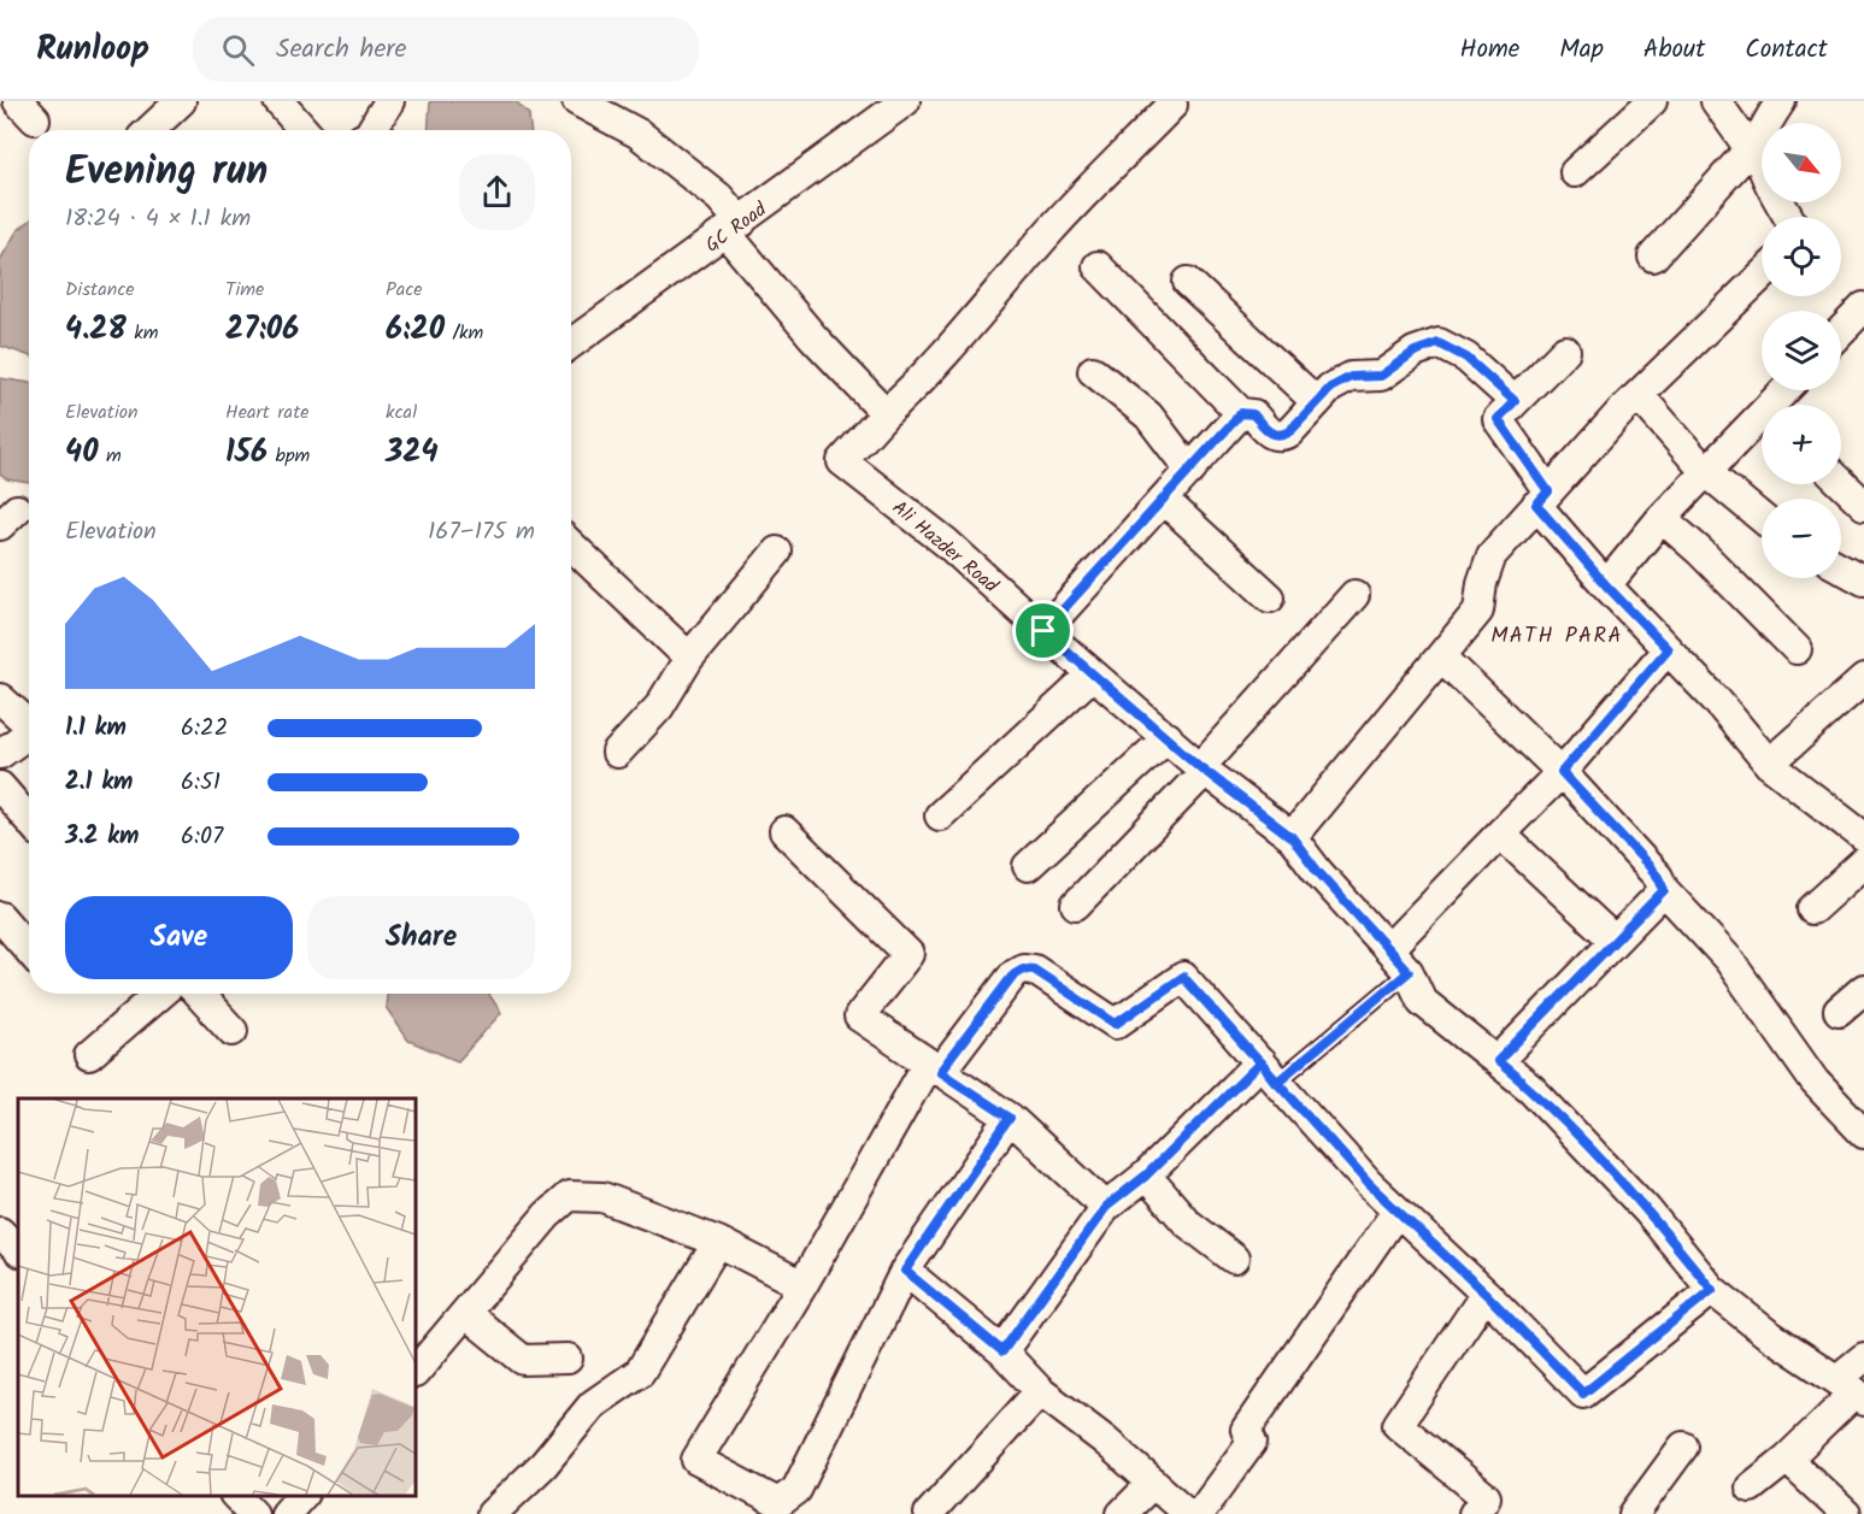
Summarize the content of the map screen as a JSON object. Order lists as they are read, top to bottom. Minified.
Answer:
{"streets":{"street":["GC Road","Ali Hazder Road"]},"districts":["MATH PARA"],"north":"bottom right","page":{"header":"Runloop","search":"Search here","nav":["Home","Map","About","Contact"],"map_buttons":["+","−"],"heading":["Evening run","18:24 · 4 × 1.1 km"],"stats":[["Distance","4.28 km"],["Time","27:06"],["Pace","6:20 /km"],["Elevation","40 m"],["Heart rate","156 bpm"],["kcal","324"]],"chart":["Elevation","167–175 m"],"list":[{"name":"1.1 km","note":"6:22"},{"name":"2.1 km","note":"6:51"},{"name":"3.2 km","note":"6:07"}],"buttons":["Save","Share"]}}
